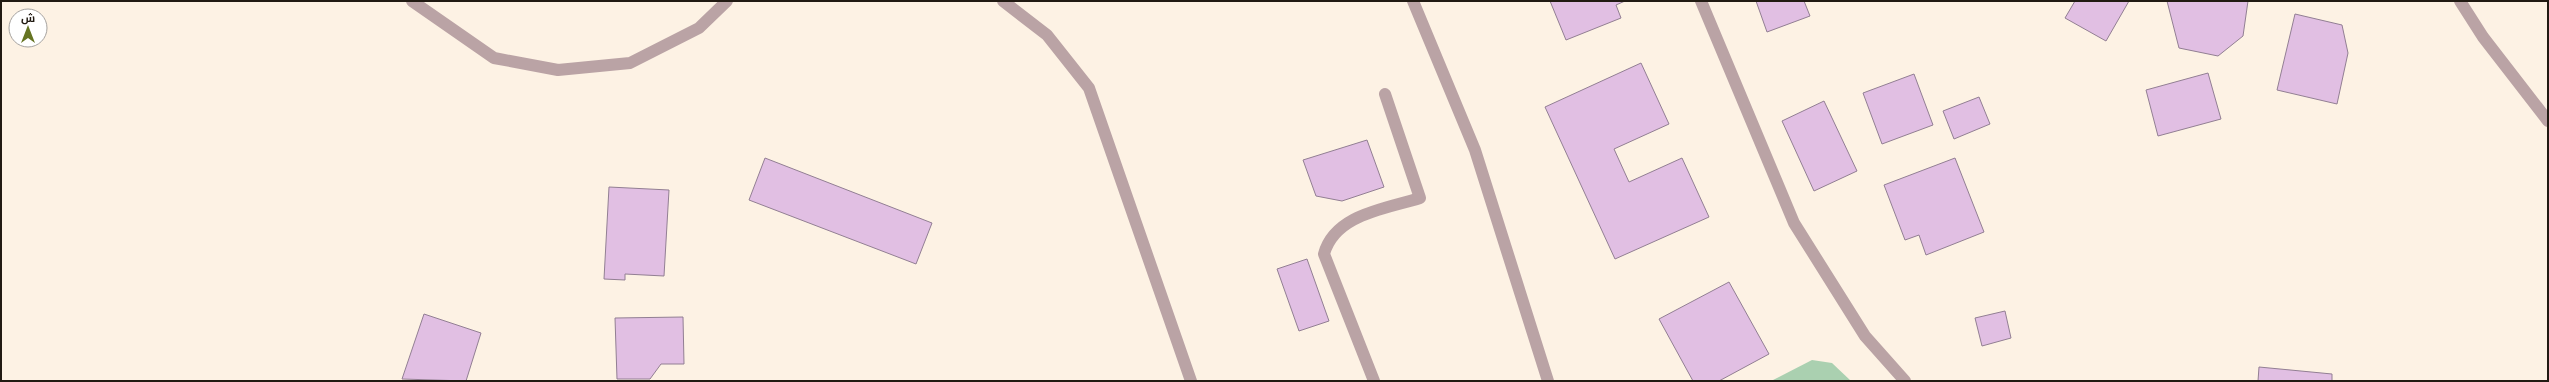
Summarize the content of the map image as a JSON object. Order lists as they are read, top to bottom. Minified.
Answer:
{"north":"top"}
